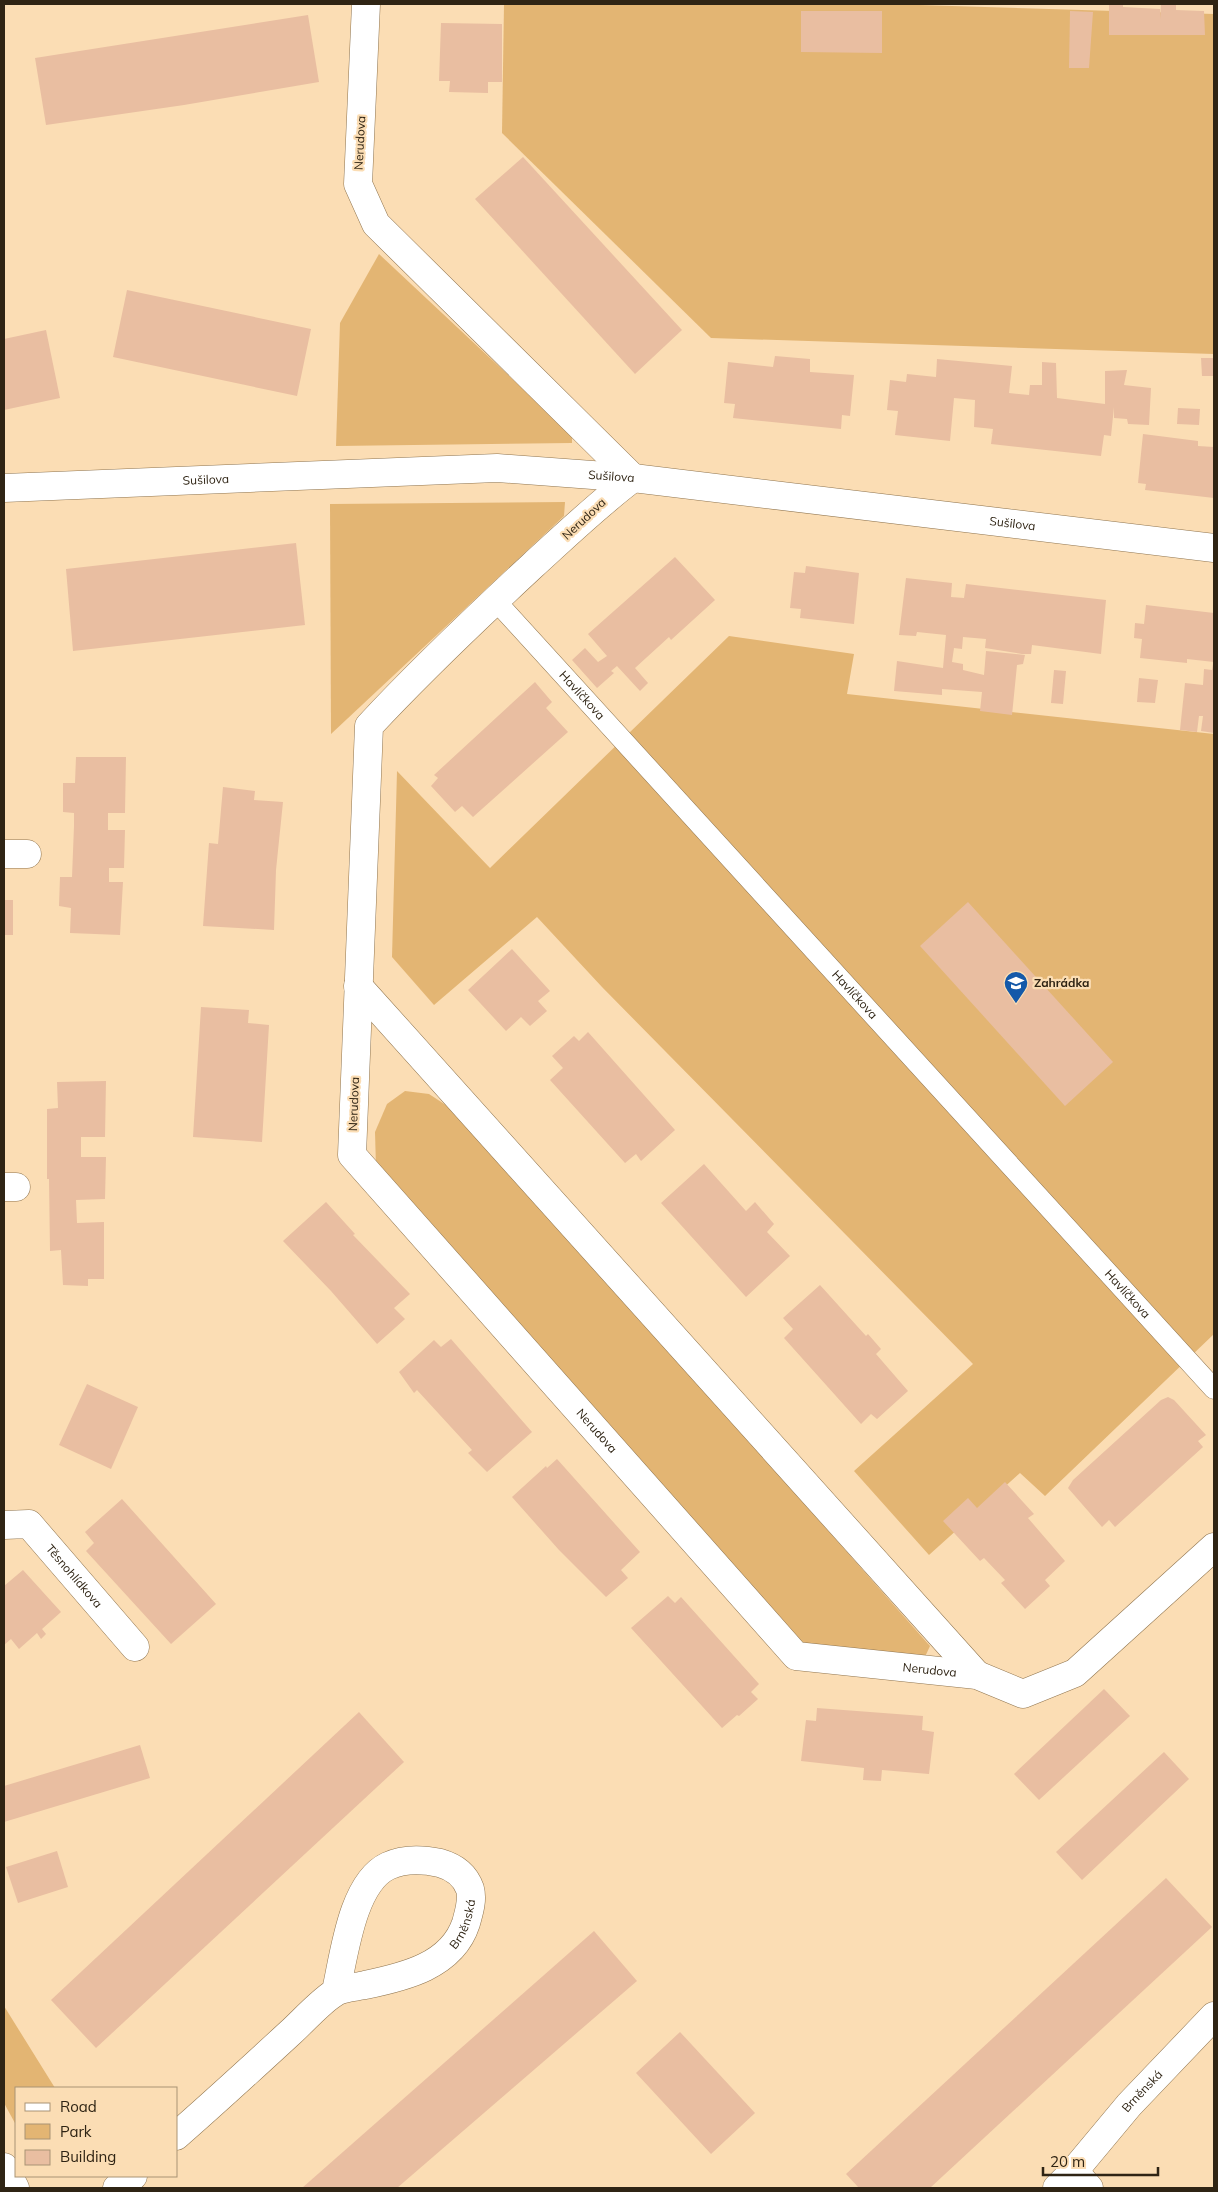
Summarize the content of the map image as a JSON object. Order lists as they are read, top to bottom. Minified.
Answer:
{"streets":{"street":["Nerudova","Sušilova","Těsnohlídkova","Brněnská"],"lane":["Havlíčkova"]},"crossings":[["Nerudova","Sušilova"],["Nerudova","Havlíčkova"]],"places":{"school or university":["Zahrádka"]},"legend":["Road","Park","Building"],"scale_bar":"20 m"}
